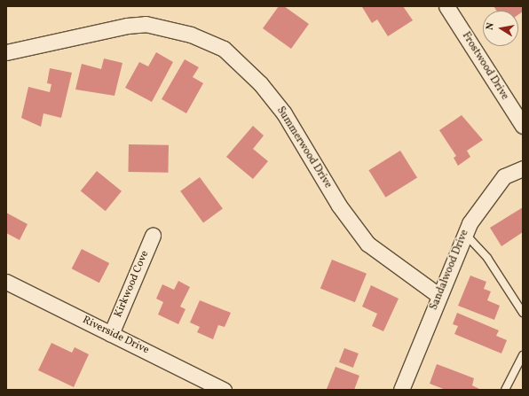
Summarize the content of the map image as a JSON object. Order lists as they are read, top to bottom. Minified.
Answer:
{"streets":{"street":["Frostwood Drive","Summerwood Drive","Sandalwood Drive","Kirkwood Cove","Riverside Drive"]},"crossings":[["Summerwood Drive","Sandalwood Drive"],["Kirkwood Cove","Riverside Drive"]],"north":"left"}
